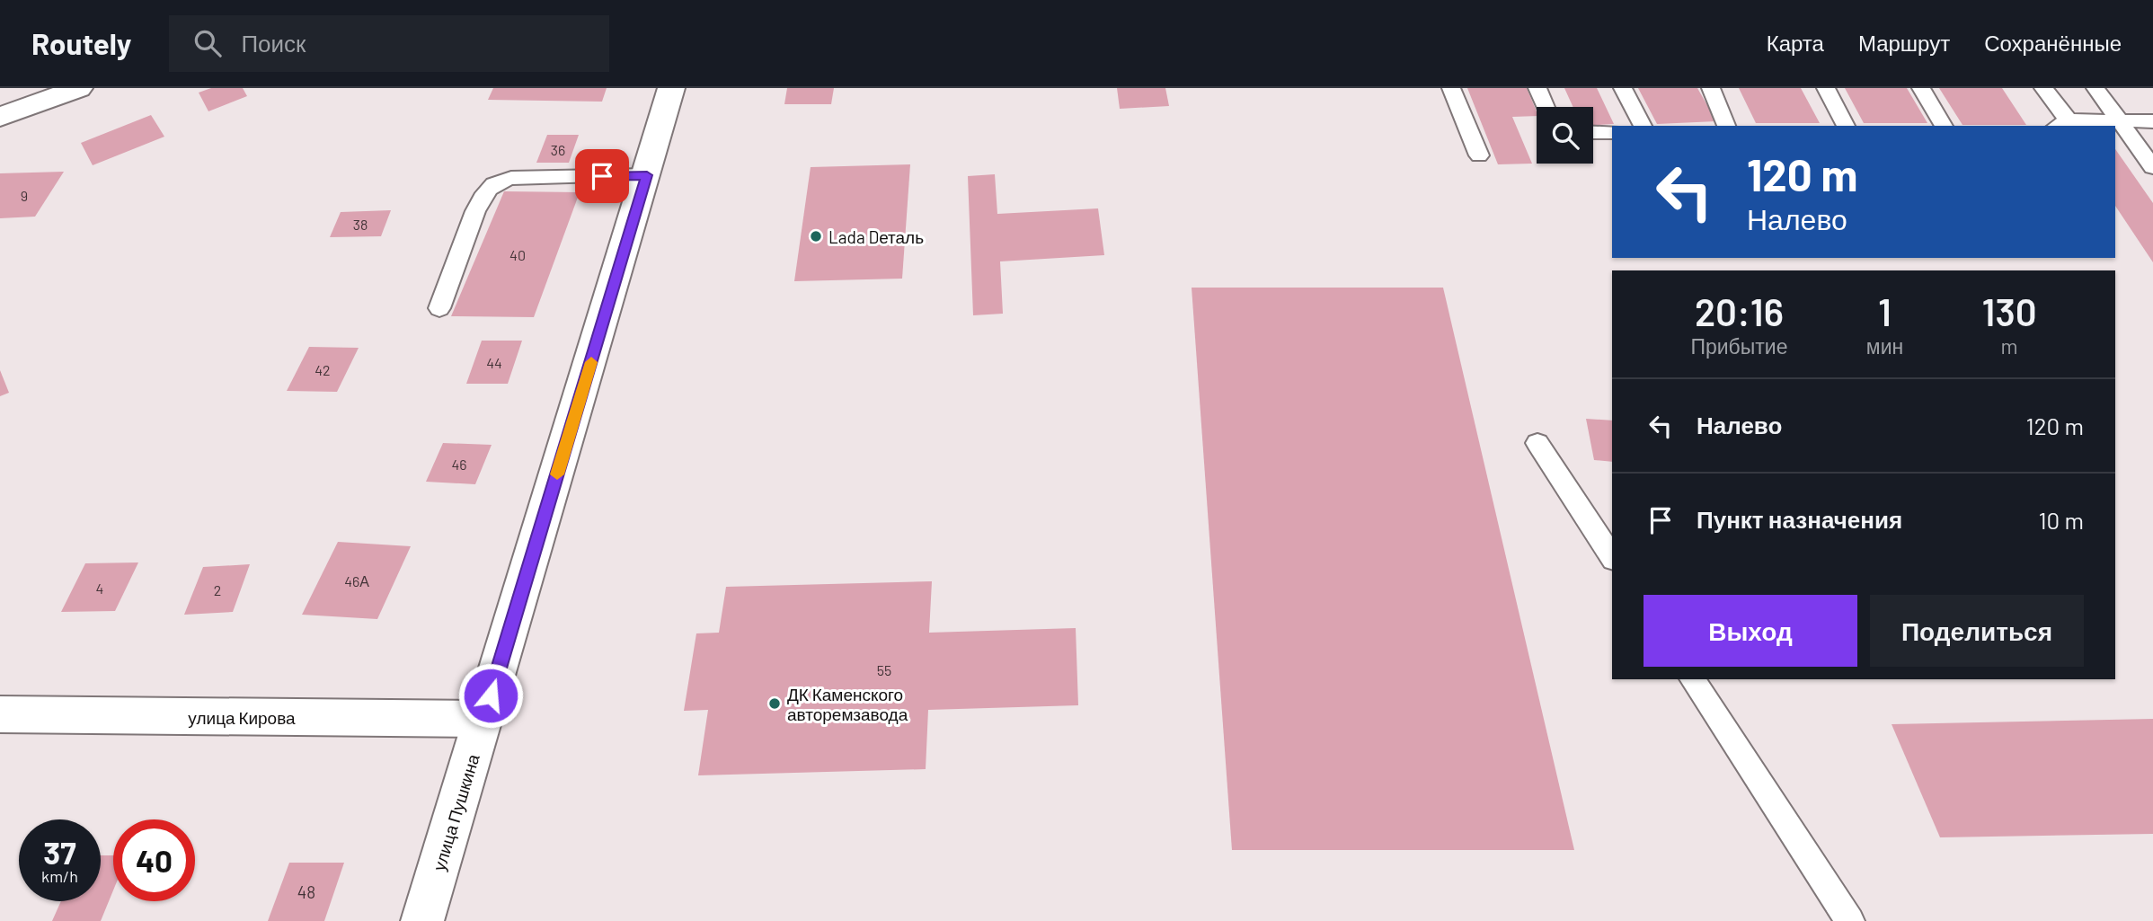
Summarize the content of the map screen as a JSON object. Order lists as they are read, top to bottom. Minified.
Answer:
{"streets":{"street":["улица Кирова","улица Пушкина"]},"crossings":[["улица Кирова","улица Пушкина"]],"places":["Lada Dеталь","ДК Каменского авторемзавода"],"house_numbers":["36","9","38","40","44","42","46","46А","4","2","55","48"],"page":{"header":"Routely","search":"Поиск","nav":["Карта","Маршрут","Сохранённые"],"turn":["120 m","Налево"],"eta":["20:16","Прибытие","1","мин","130","m"],"list":[{"name":"Налево","value":"120 m"},{"name":"Пункт назначения","value":"10 m"}],"buttons":["Выход","Поделиться"],"speed":"37 km/h","limit":"40"}}
